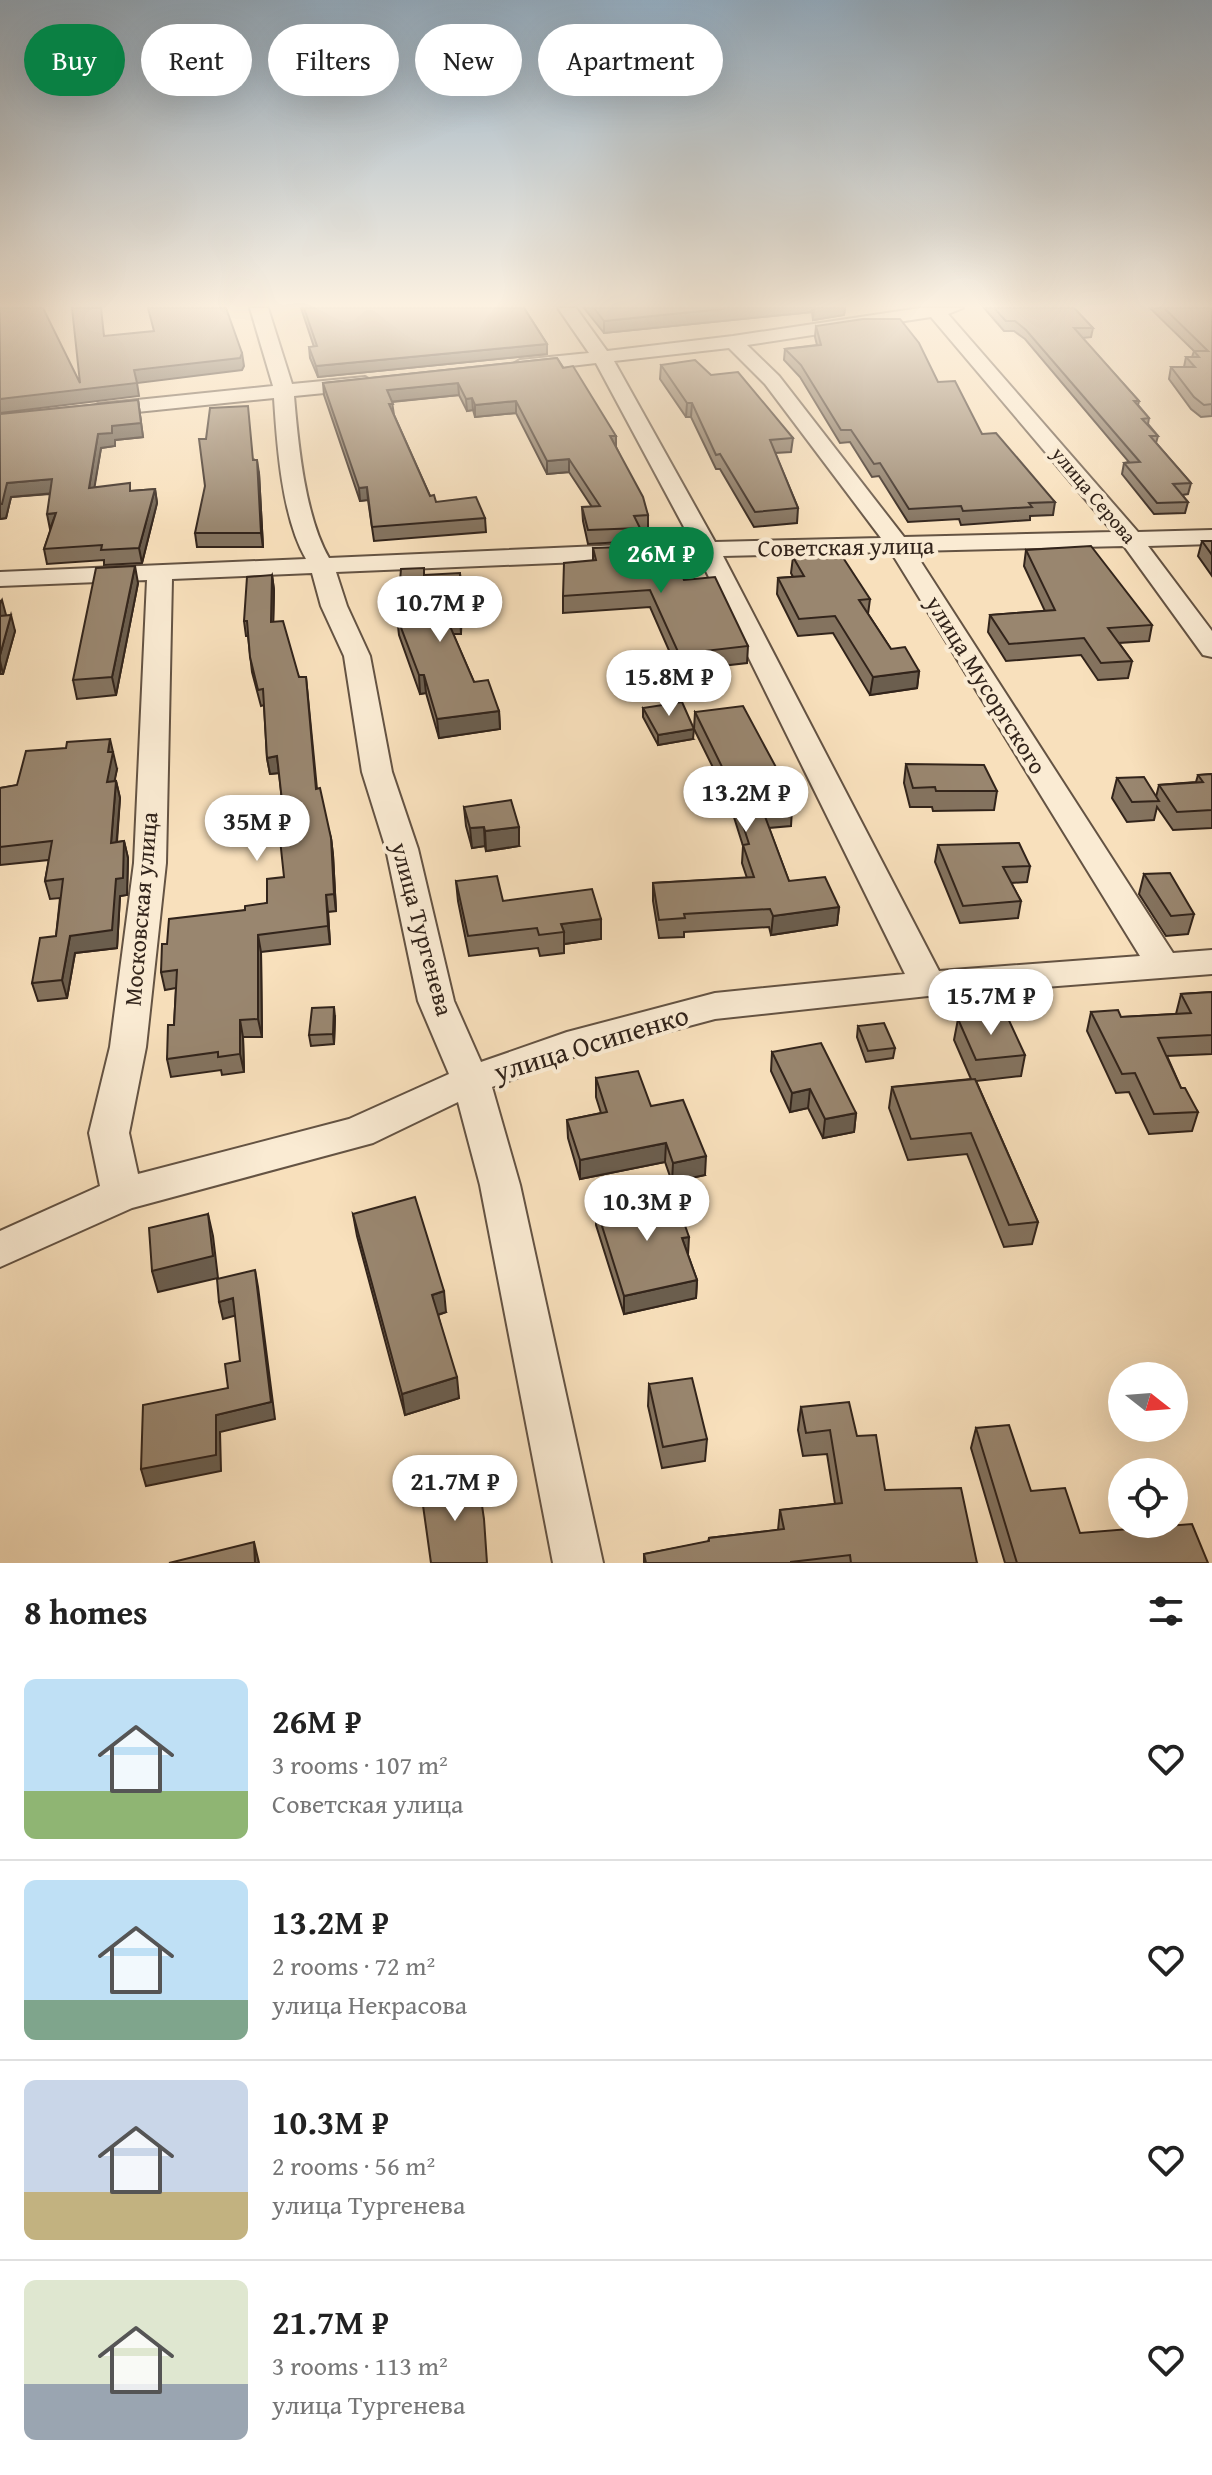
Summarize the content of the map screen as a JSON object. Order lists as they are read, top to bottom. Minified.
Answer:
{"streets":{"street":["улица Серова","Советская улица","улица Мусоргского","Московская улица","улица Тургенева","улица Осипенко"]},"crossings":[["улица Серова","Советская улица"],["Советская улица","улица Мусоргского"],["Советская улица","Московская улица"],["Советская улица","улица Тургенева"],["улица Мусоргского","улица Осипенко"],["Московская улица","улица Осипенко"],["улица Тургенева","улица Осипенко"]],"north":"right","page":{"chip":["Buy","Rent","Filters","New","Apartment"],"price":["26M ₽","10.7M ₽","15.8M ₽","13.2M ₽","35M ₽","15.7M ₽","10.3M ₽","21.7M ₽"],"heading":"8 homes","list":[{"name":"26M ₽","note":"3 rooms · 107 m² · Советская улица"},{"name":"13.2M ₽","note":"2 rooms · 72 m² · улица Некрасова"},{"name":"10.3M ₽","note":"2 rooms · 56 m² · улица Тургенева"},{"name":"21.7M ₽","note":"3 rooms · 113 m² · улица Тургенева"}]}}
